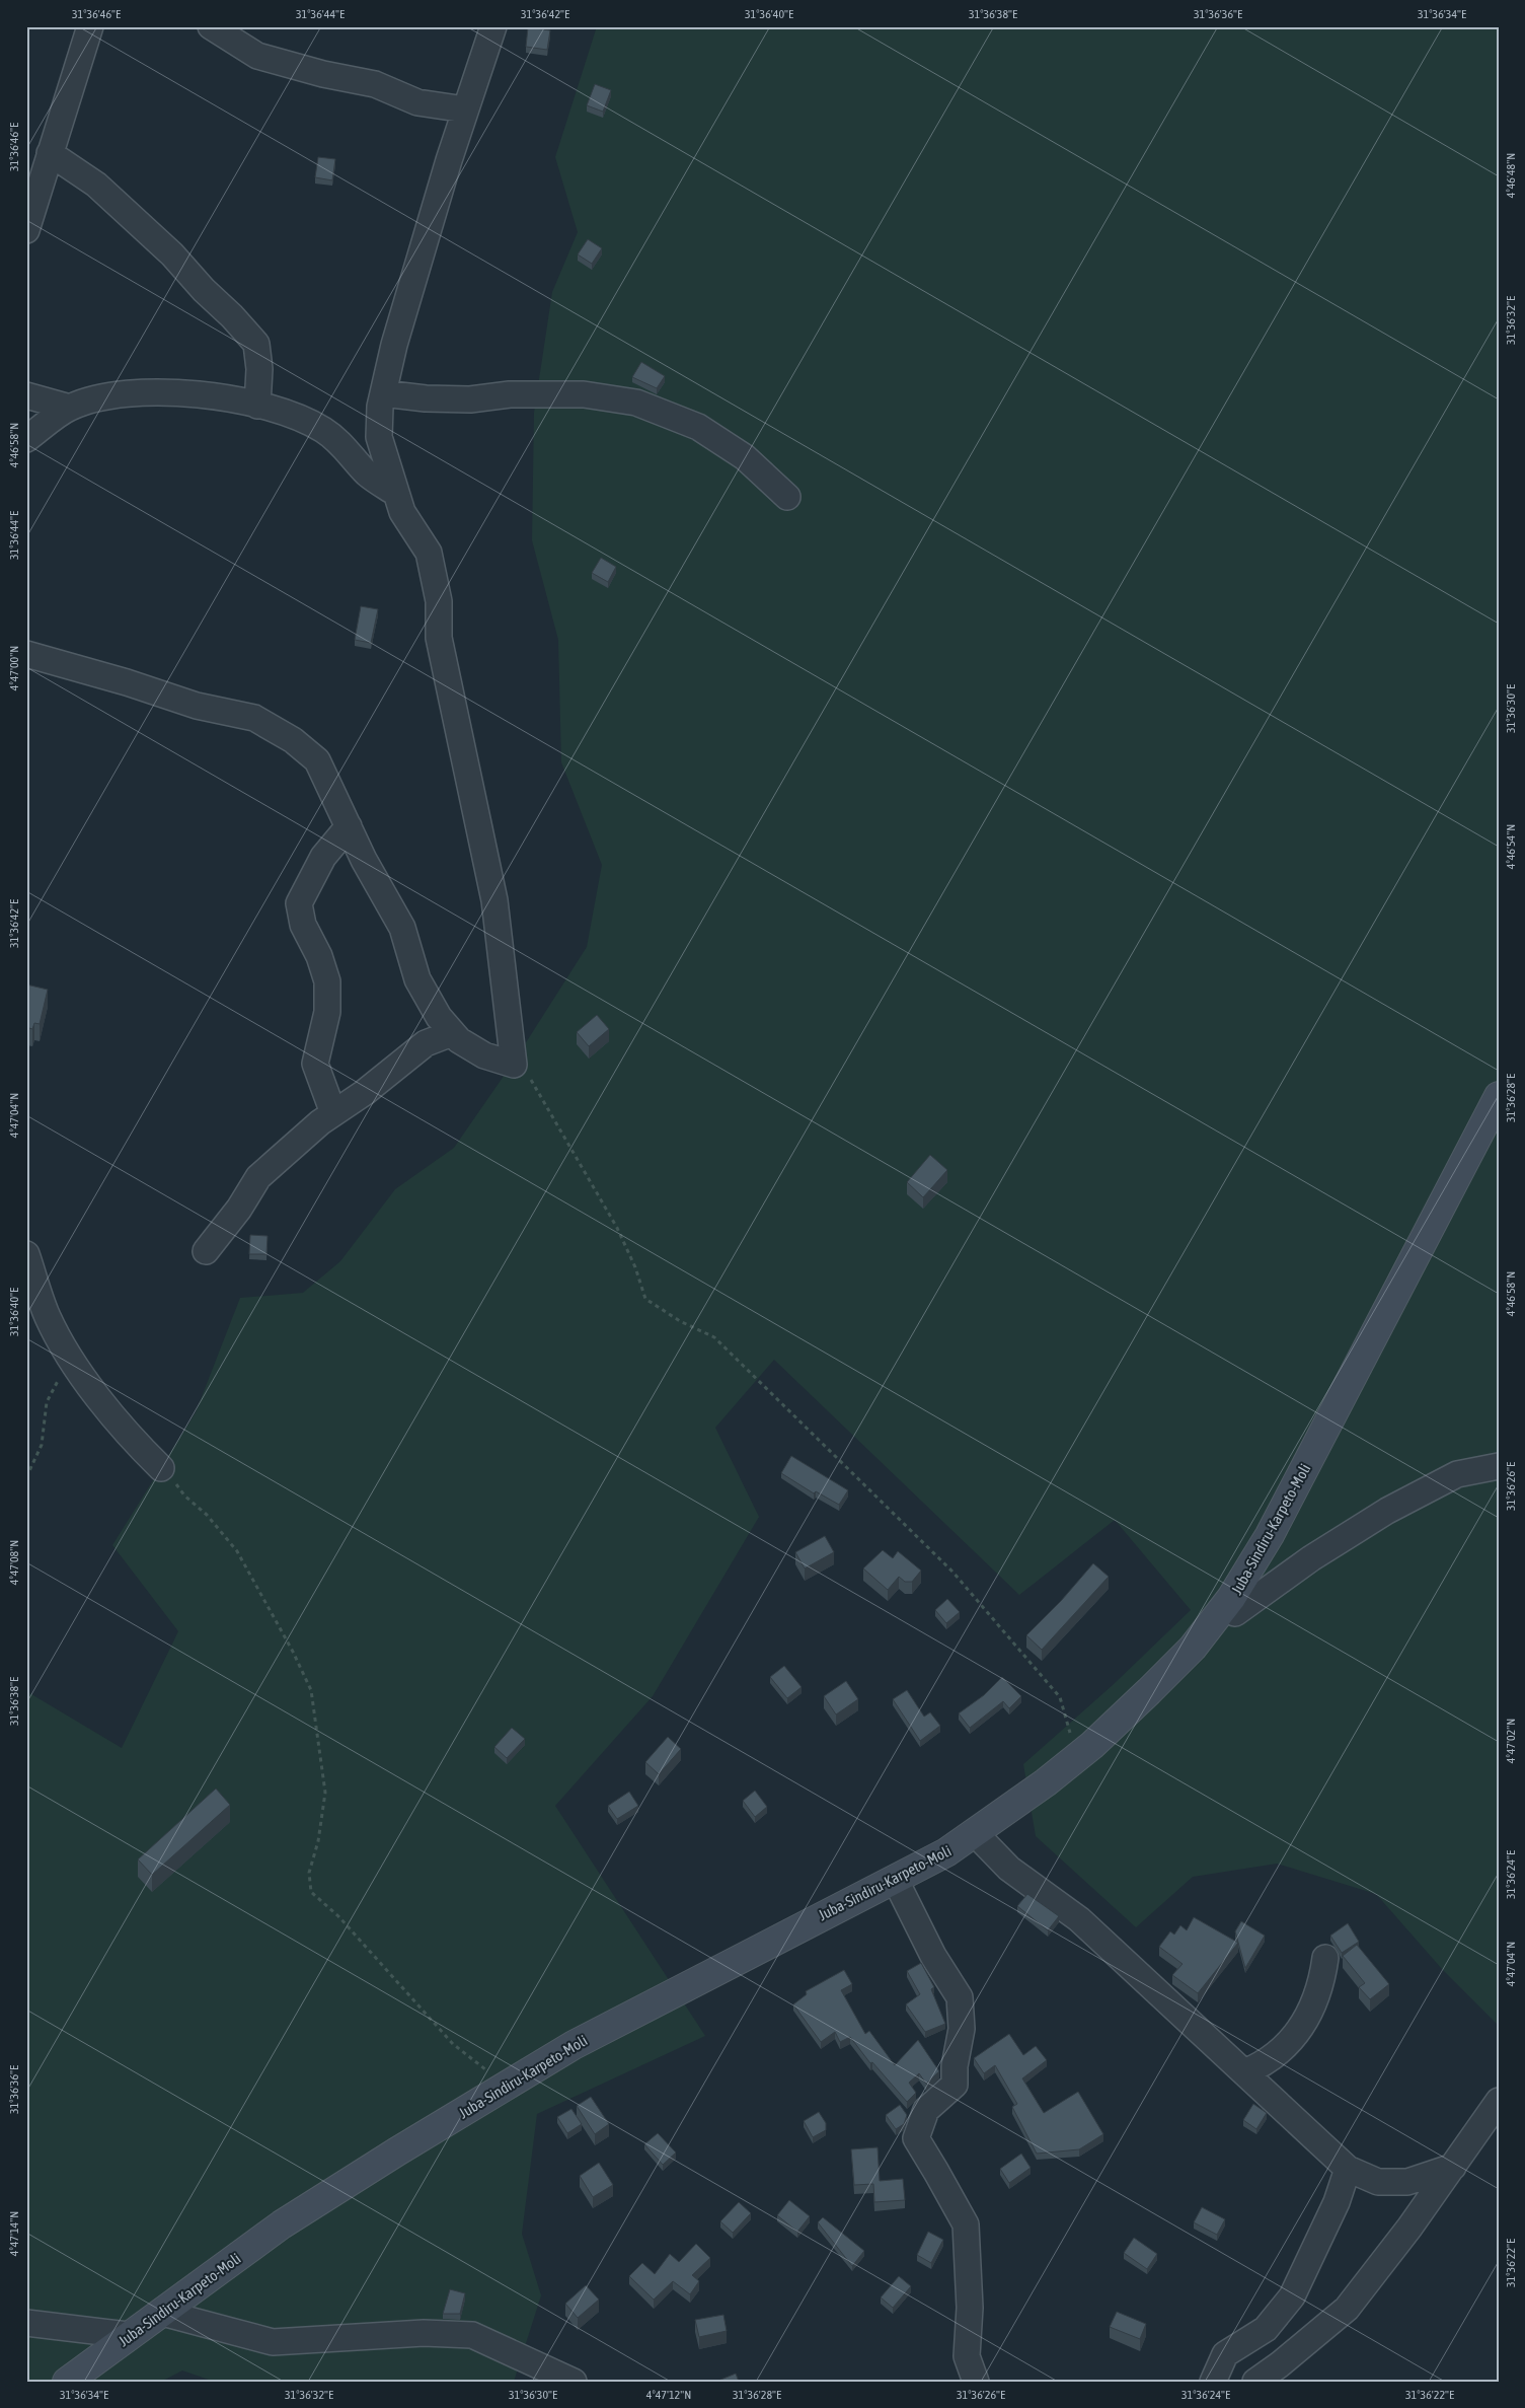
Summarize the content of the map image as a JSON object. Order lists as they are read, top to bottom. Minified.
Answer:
{"streets":{"main road":["Juba-Sindiru-Karpeto-Moli"]},"coordinates":["31°36'46\"E","31°36'44\"E","31°36'42\"E","31°36'40\"E","31°36'38\"E","31°36'36\"E","31°36'34\"E","4°46'48\"N","31°36'32\"E","4°46'58\"N","4°47'00\"N","31°36'30\"E","4°46'54\"N","31°36'28\"E","4°47'04\"N","31°36'26\"E","4°47'08\"N","4°47'02\"N","31°36'24\"E","4°47'14\"N","31°36'22\"E","4°47'12\"N"]}
